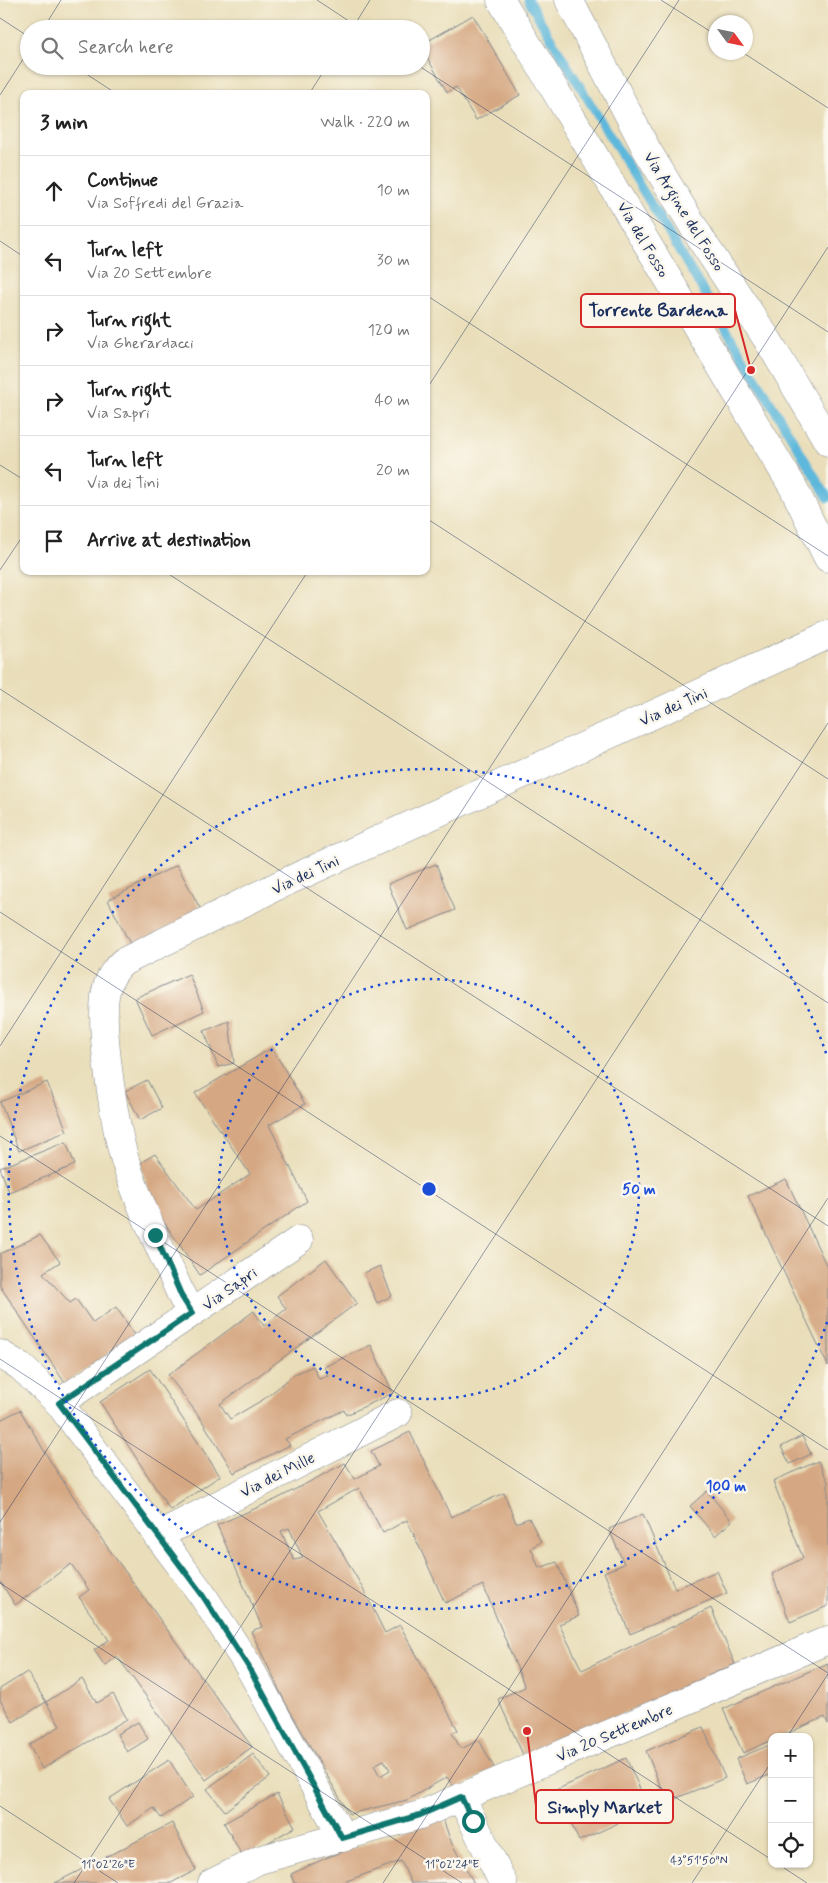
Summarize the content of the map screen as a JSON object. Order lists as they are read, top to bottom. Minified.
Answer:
{"streets":{"street":["Via Argine del Fosso","Via del Fosso","Via dei Tini","Via Sapri","Via dei Mille","Via 20 Settembre"]},"crossings":[["Via dei Tini","Via Sapri"]],"places":["Torrente Bardena","Simply Market"],"north":"bottom right","page":{"search":"Search here","heading":["3 min","Walk · 220 m"],"list":[["Continue","Via Soffredi del Grazia","10 m"],["Turn left","Via 20 Settembre","30 m"],["Turn right","Via Gherardacci","120 m"],["Turn right","Via Sapri","40 m"],["Turn left","Via dei Tini","20 m"],"Arrive at destination"],"map_buttons":["+","−"]},"coordinates":["43°51'50\"N","11°02'26\"E","11°02'24\"E"],"rings":["50 m","100 m"]}
